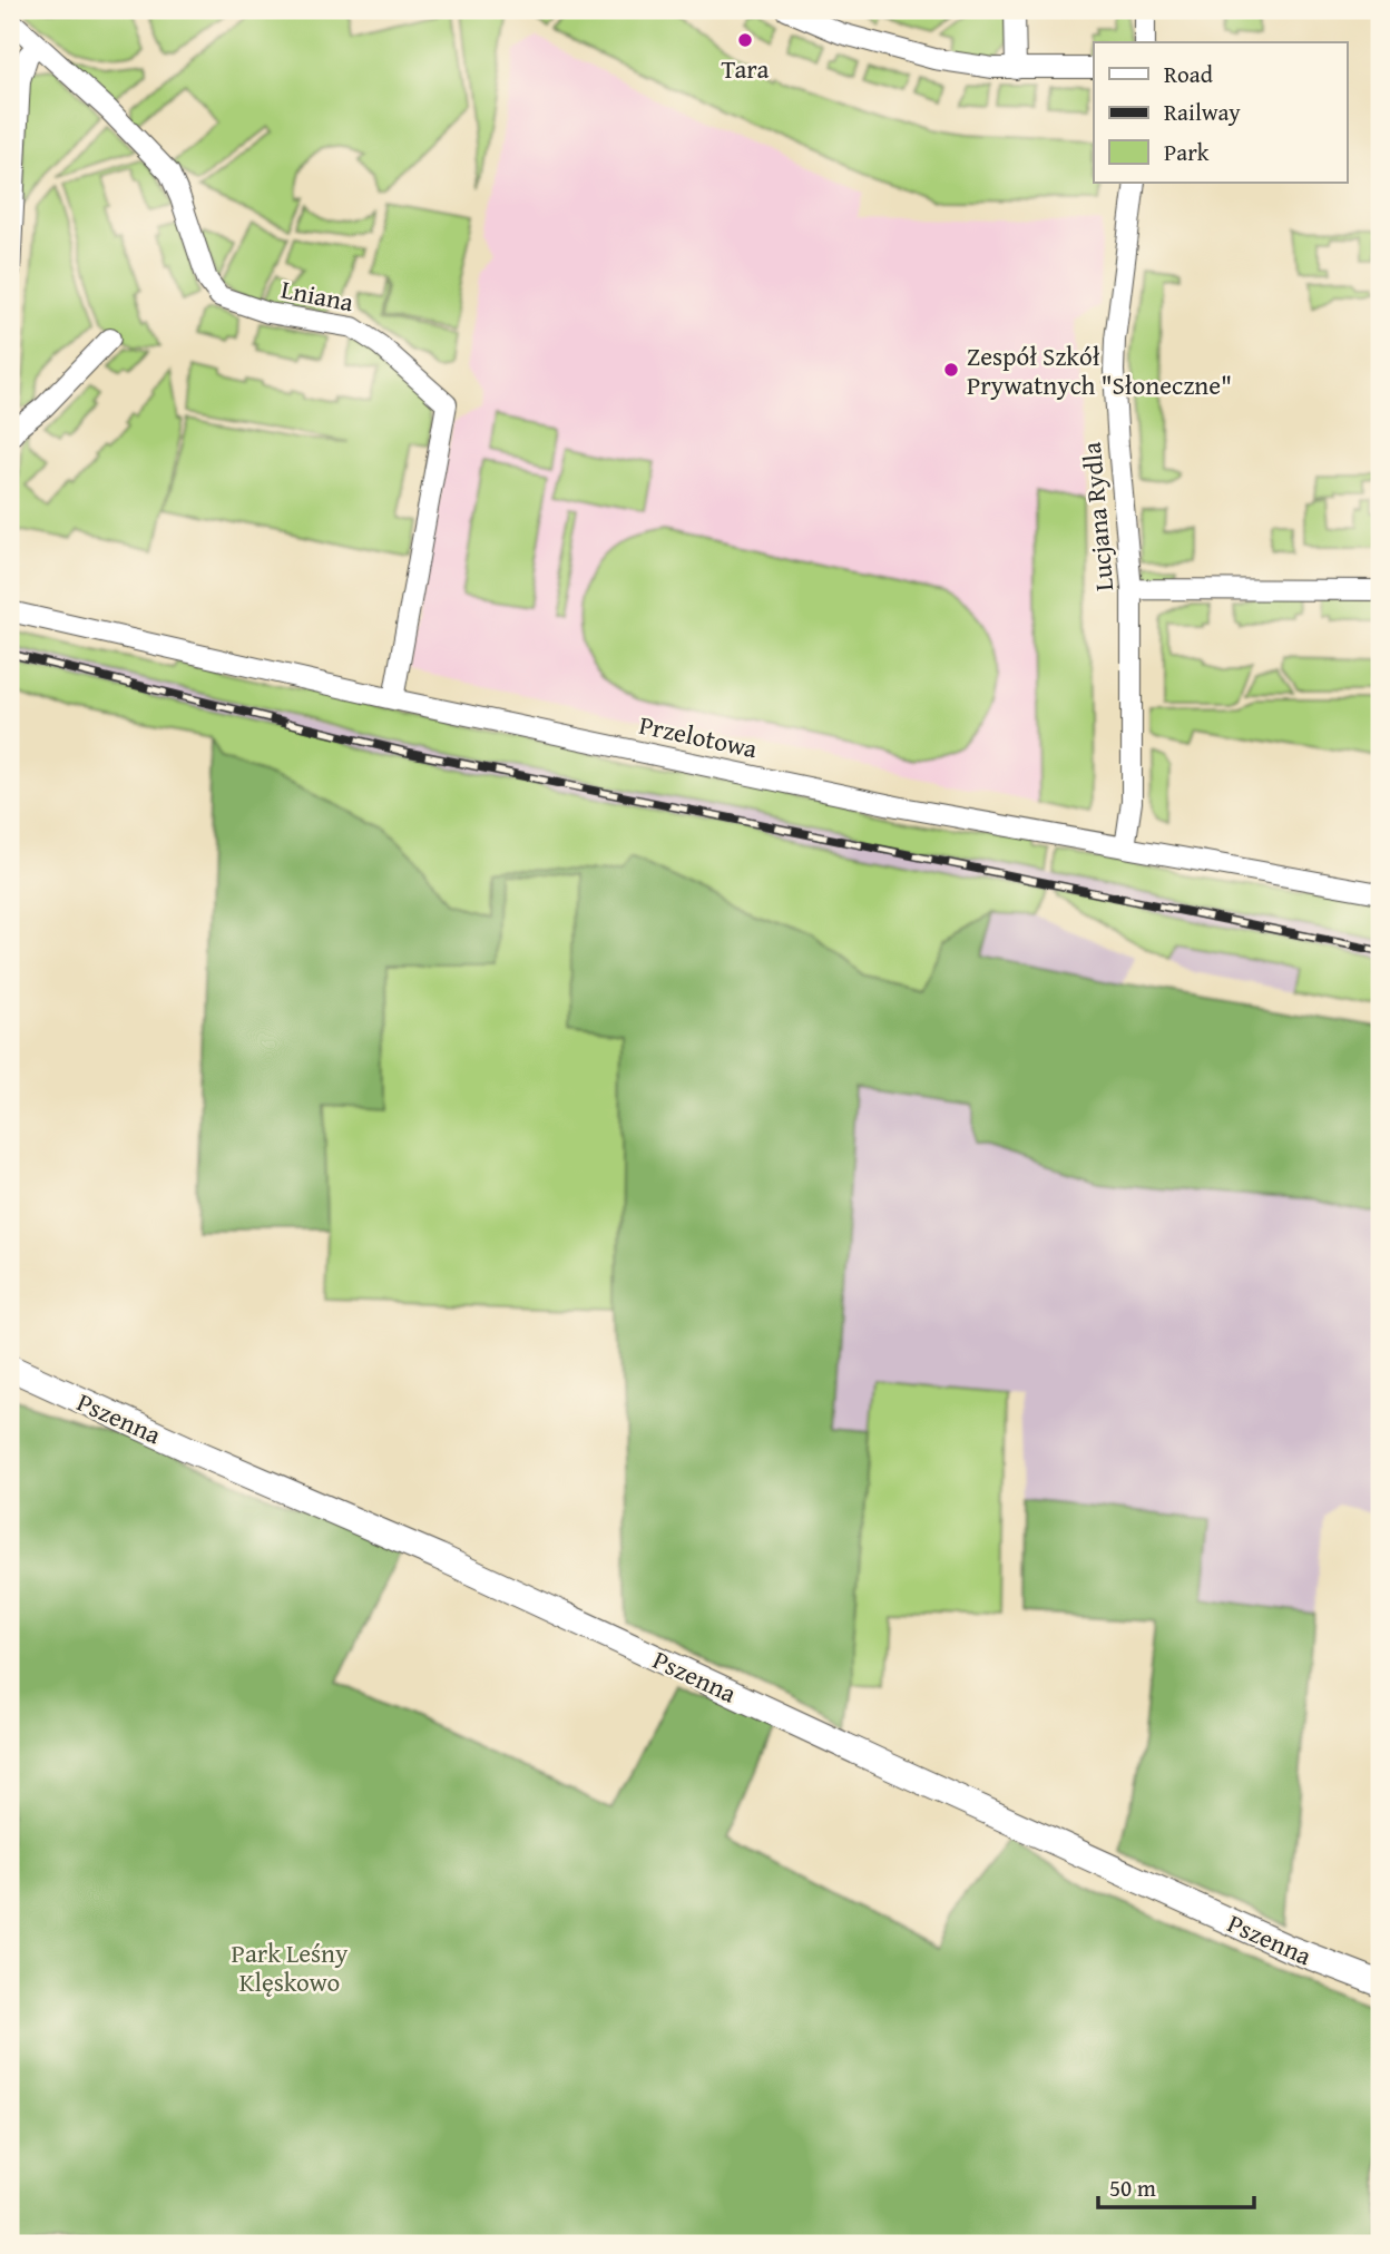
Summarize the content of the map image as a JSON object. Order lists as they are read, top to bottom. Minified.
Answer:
{"streets":{"street":["Lniana","Lucjana Rydla","Przelotowa","Pszenna"]},"crossings":[["Lniana","Przelotowa"],["Lucjana Rydla","Przelotowa"]],"parks":["Park Leśny Klęskowo"],"places":["Tara","Zespół Szkół Prywatnych \"Słoneczne\""],"legend":["Road","Railway","Park"],"scale_bar":"50 m"}
